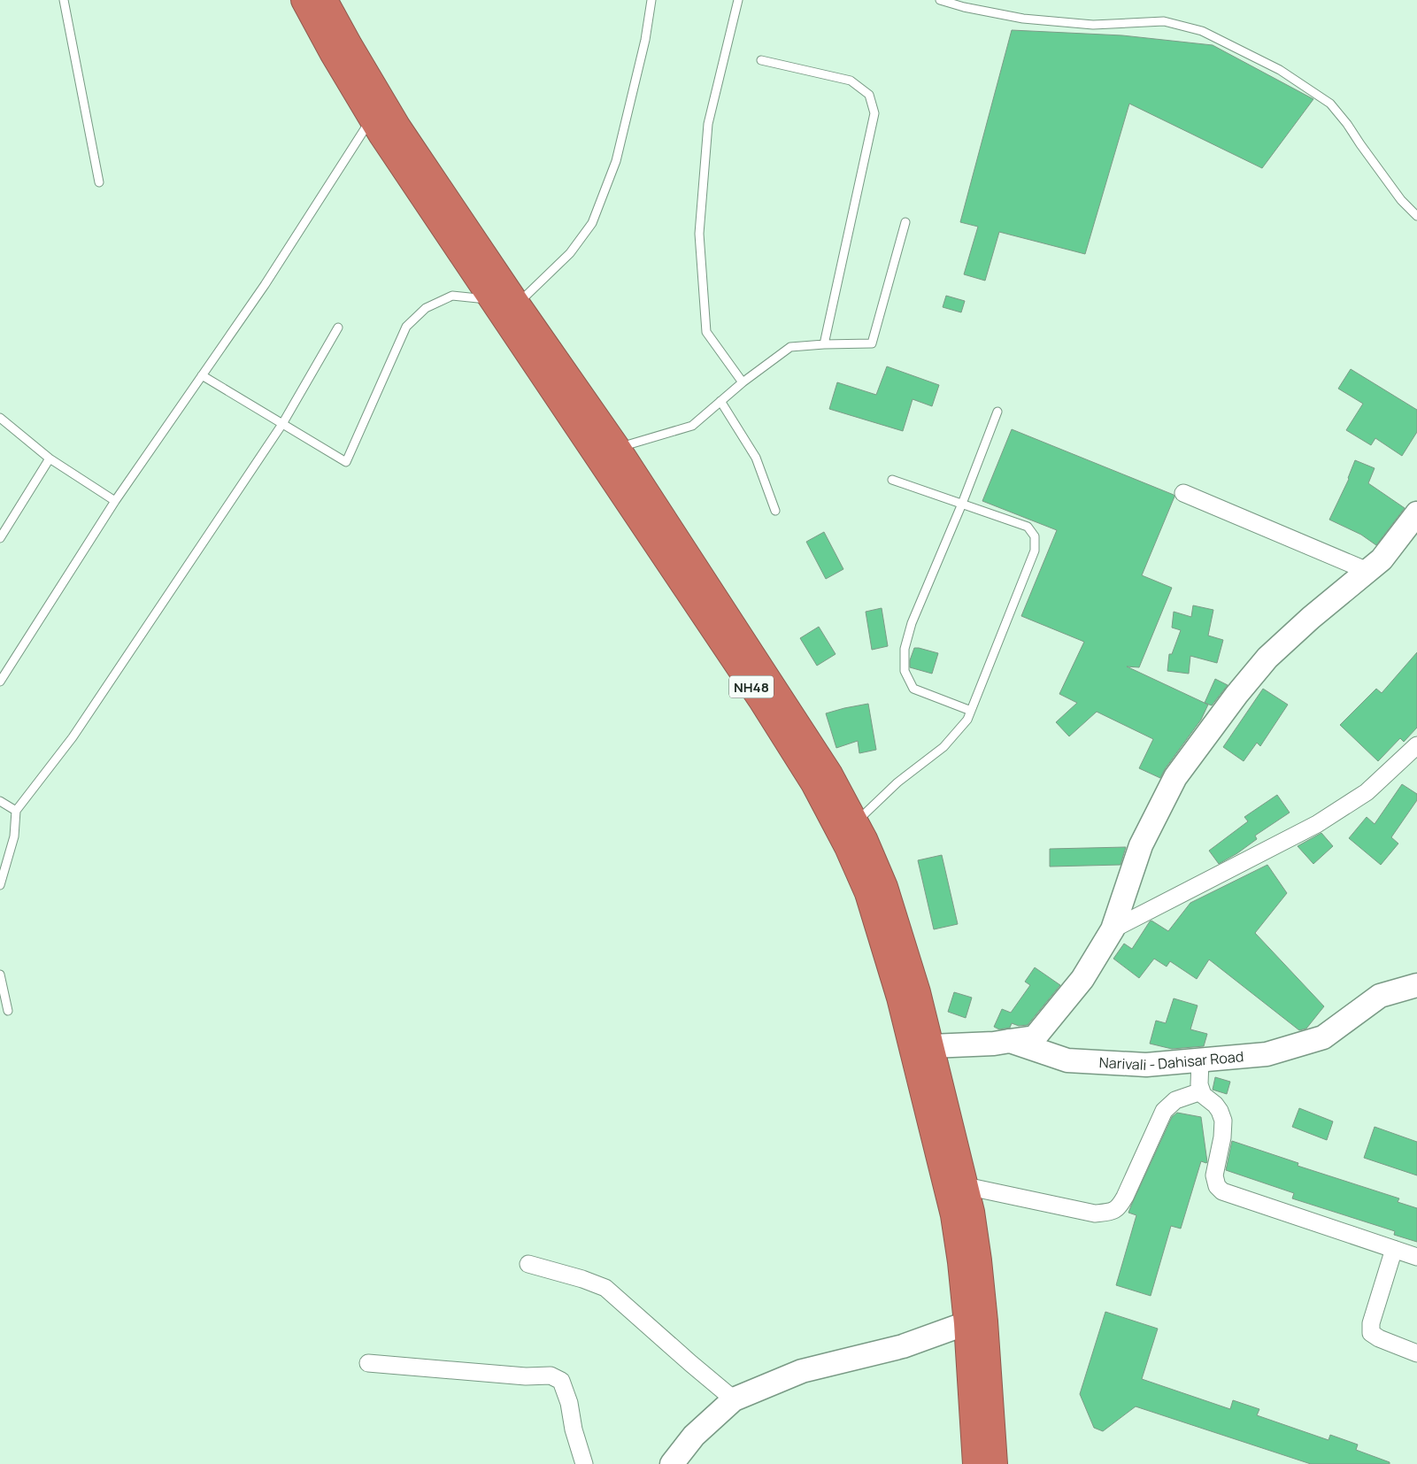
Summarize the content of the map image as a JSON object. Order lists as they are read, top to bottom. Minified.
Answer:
{"streets":{"highway":["NH48"],"street":["Narivali - Dahisar Road"]},"crossings":[["NH48","Narivali - Dahisar Road"]]}
